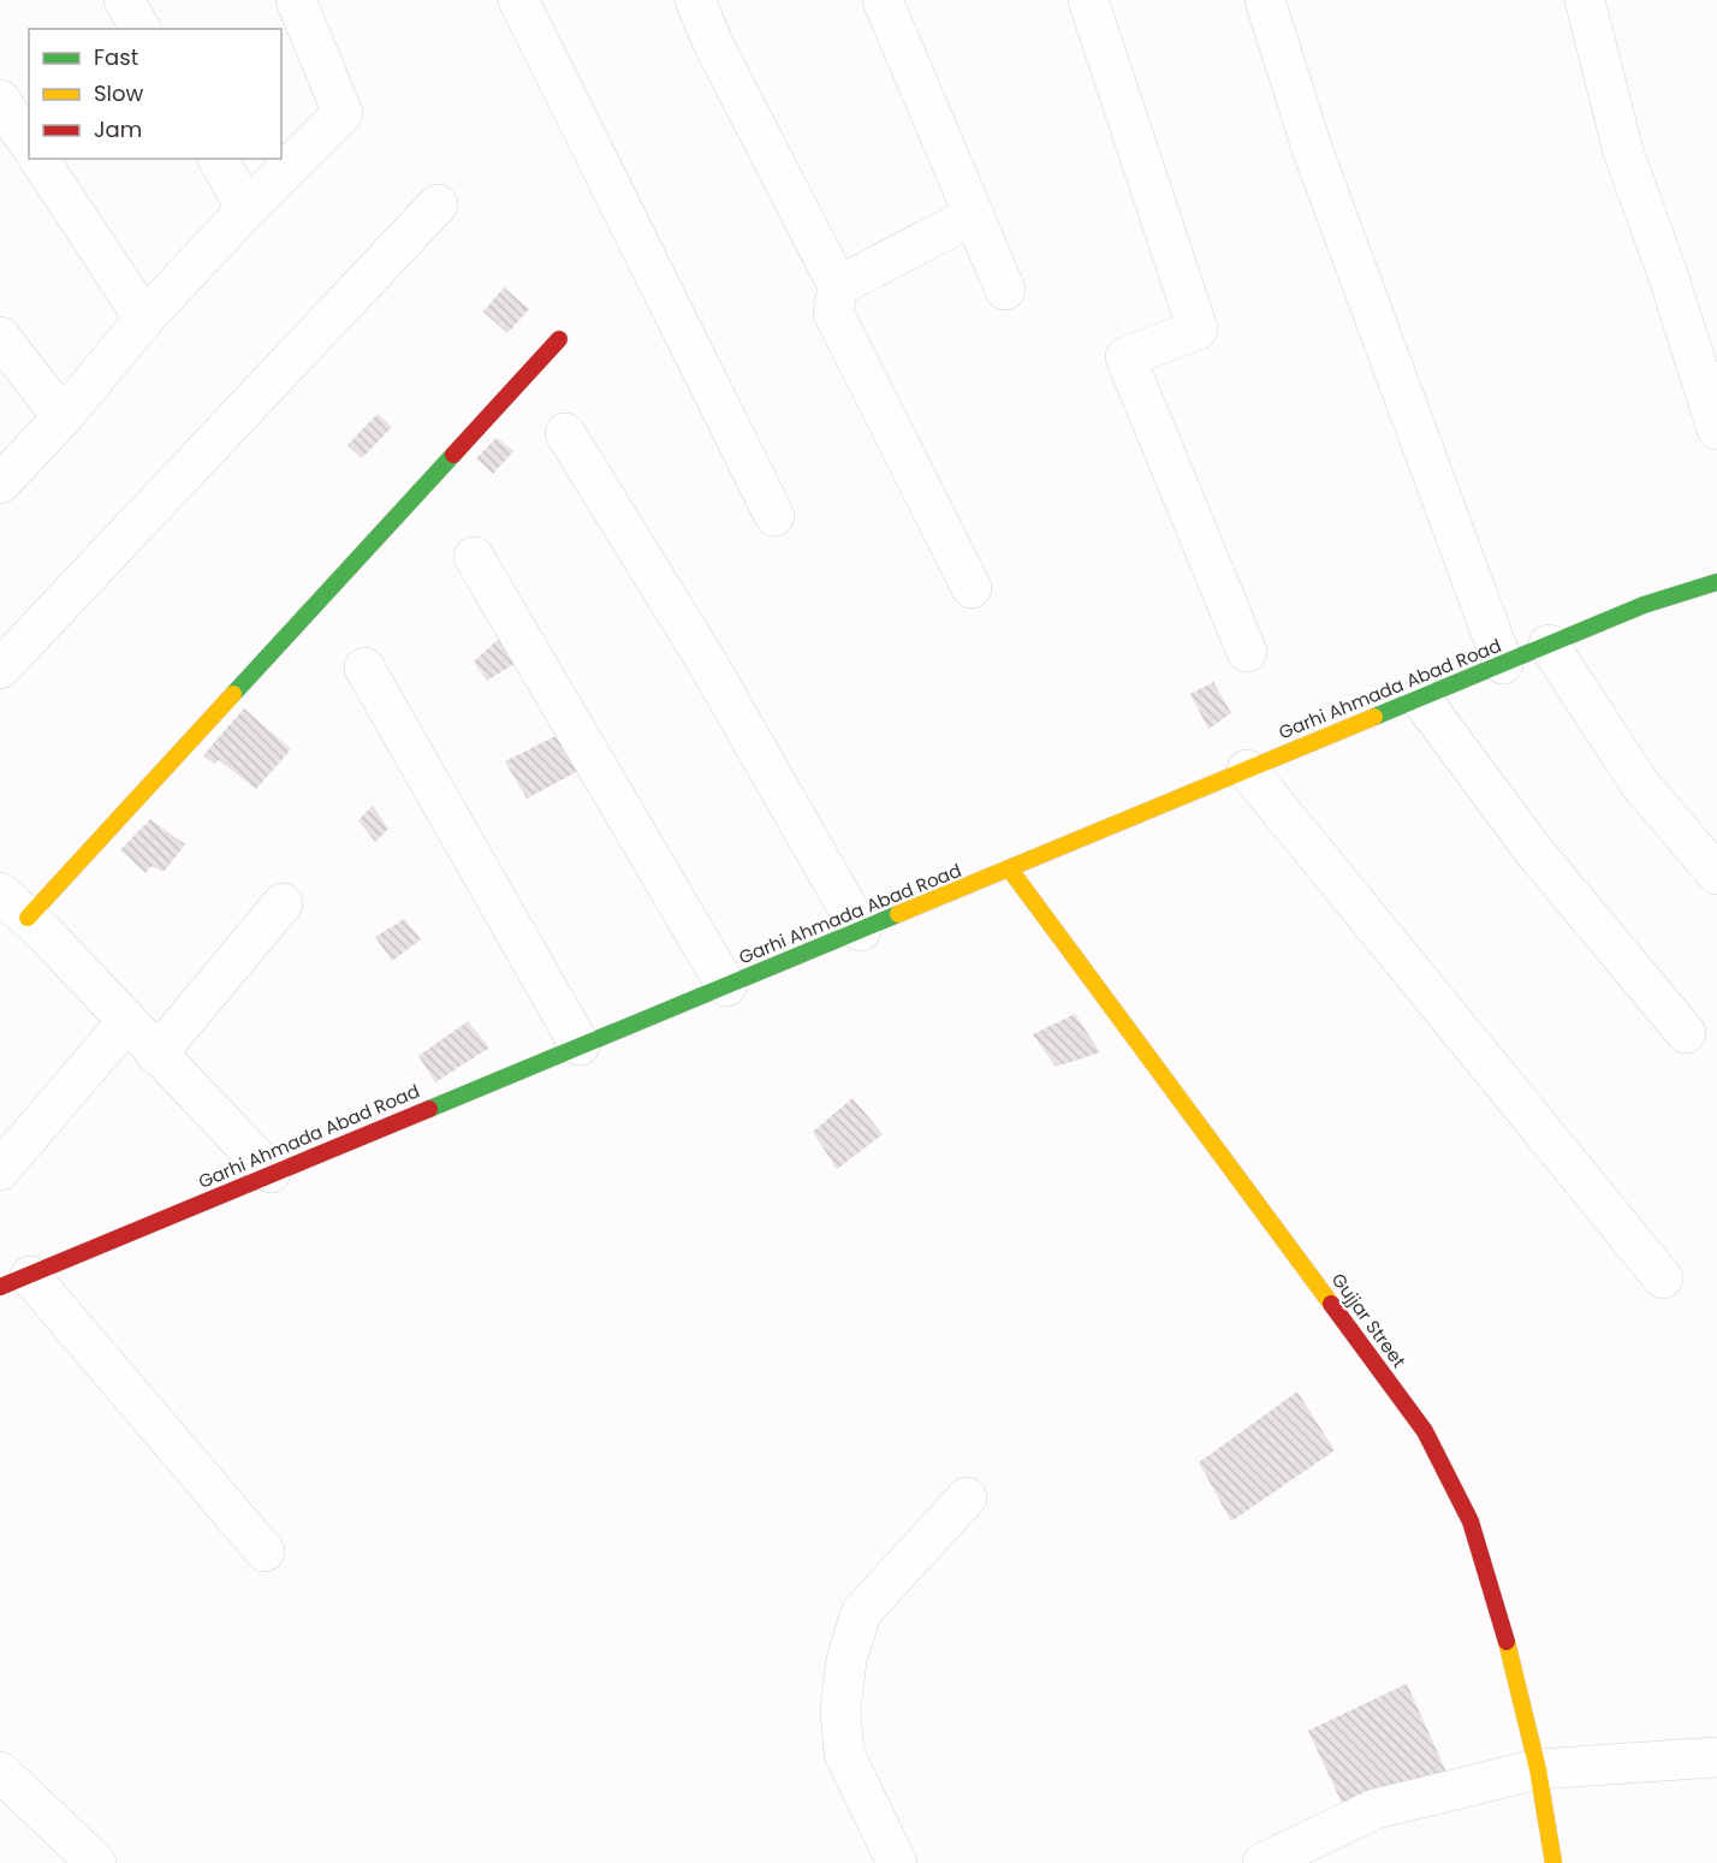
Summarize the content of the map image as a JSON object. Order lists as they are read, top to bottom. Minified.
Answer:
{"streets":{"street":["Garhi Ahmada Abad Road","Gujjar Street"]},"crossings":[["Garhi Ahmada Abad Road","Gujjar Street"]],"legend":["Fast","Slow","Jam"]}
